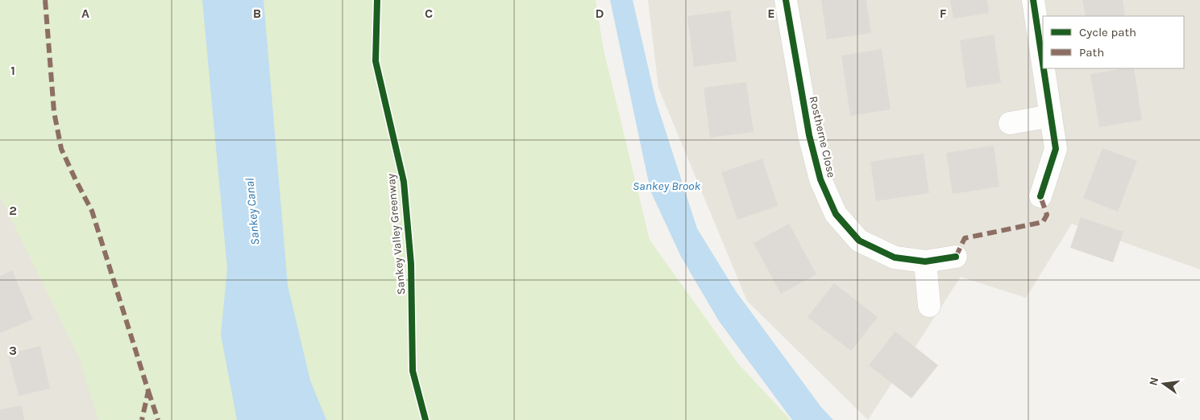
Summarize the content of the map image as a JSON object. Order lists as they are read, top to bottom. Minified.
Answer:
{"streets":{"street":["Rostherne Close"],"cycle path":["Sankey Valley Greenway"]},"water":["Sankey Brook","Sankey Canal"],"legend":["Cycle path","Path"],"north":"left","grid":{"columns":["A","B","C","D","E","F"],"rows":["1","2","3"]}}
